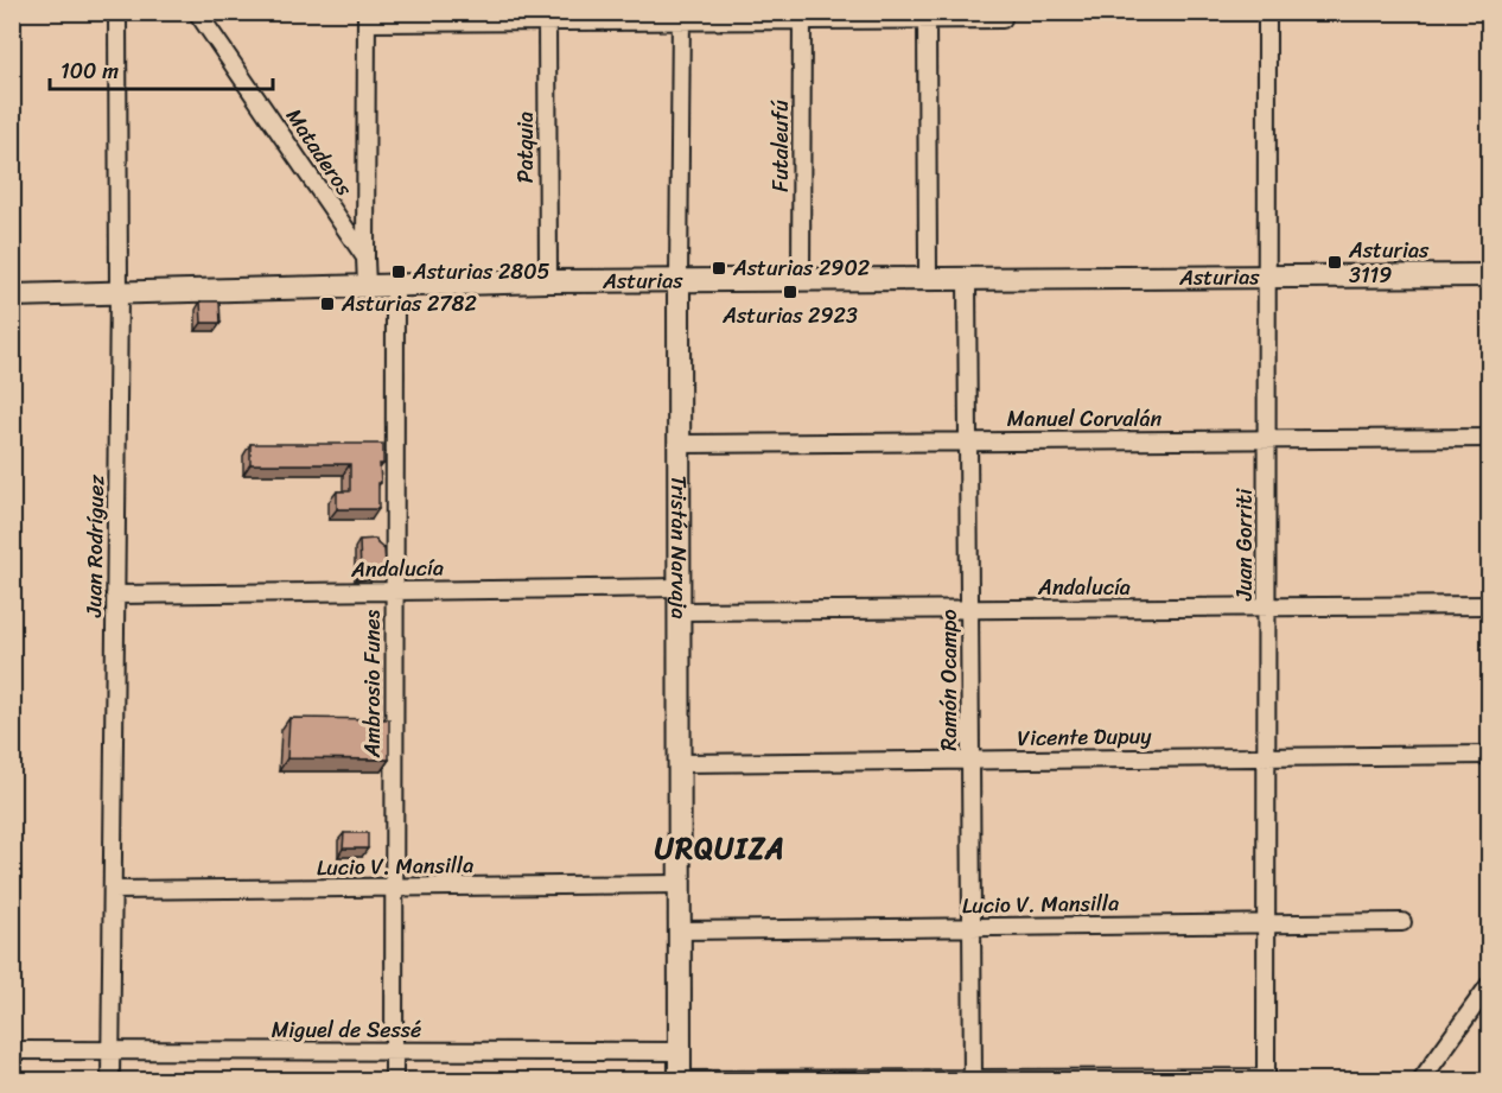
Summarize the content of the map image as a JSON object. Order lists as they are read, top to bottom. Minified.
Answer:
{"streets":{"street":["Futaleufú","Patquia","Mataderos","Asturias","Manuel Corvalán","Juan Gorriti","Juan Rodríguez","Tristán Narvaja","Andalucía","Ramón Ocampo","Ambrosio Funes","Vicente Dupuy","Lucio V. Mansilla","Miguel de Sessé"]},"crossings":[["Futaleufú","Asturias"],["Patquia","Asturias"],["Asturias","Juan Gorriti"],["Asturias","Juan Rodríguez"],["Asturias","Tristán Narvaja"],["Asturias","Ramón Ocampo"],["Asturias","Ambrosio Funes"],["Manuel Corvalán","Juan Gorriti"],["Manuel Corvalán","Tristán Narvaja"],["Manuel Corvalán","Ramón Ocampo"],["Juan Gorriti","Andalucía"],["Juan Gorriti","Ramón Ocampo"],["Juan Gorriti","Vicente Dupuy"],["Juan Gorriti","Lucio V. Mansilla"],["Juan Rodríguez","Andalucía"],["Juan Rodríguez","Lucio V. Mansilla"],["Juan Rodríguez","Miguel de Sessé"],["Tristán Narvaja","Andalucía"],["Tristán Narvaja","Vicente Dupuy"],["Tristán Narvaja","Lucio V. Mansilla"],["Tristán Narvaja","Miguel de Sessé"],["Andalucía","Ramón Ocampo"],["Andalucía","Ambrosio Funes"],["Ramón Ocampo","Vicente Dupuy"],["Ramón Ocampo","Lucio V. Mansilla"],["Ambrosio Funes","Lucio V. Mansilla"],["Ambrosio Funes","Miguel de Sessé"]],"districts":["URQUIZA"],"places":{"transit":["Asturias 3119","Asturias 2902","Asturias 2805","Asturias 2923","Asturias 2782"]},"scale_bar":"100 m"}
